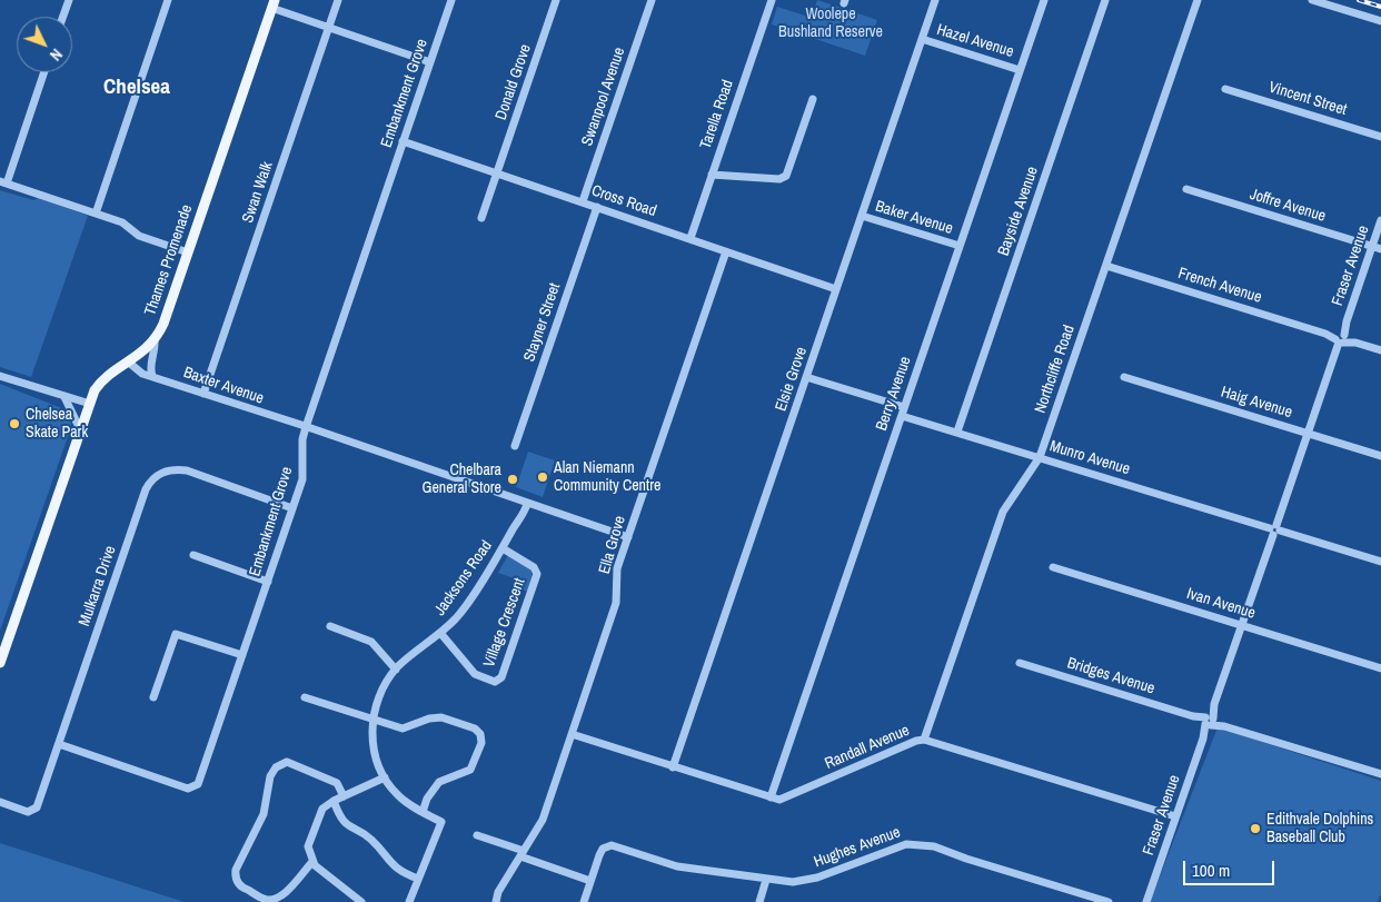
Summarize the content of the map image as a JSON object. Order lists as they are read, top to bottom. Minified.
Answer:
{"streets":{"main road":["Thames Promenade"],"street":["Hazel Avenue","Donald Grove","Embankment Grove","Swanpool Avenue","Vincent Street","Tarella Road","Swan Walk","Cross Road","Joffre Avenue","Bayside Avenue","Baker Avenue","Fraser Avenue","French Avenue","Stayner Street","Northcliffe Road","Elsie Grove","Baxter Avenue","Berry Avenue","Haig Avenue","Munro Avenue","Ella Grove","Jacksons Road","Mulkarra Drive","Ivan Avenue","Village Crescent","Bridges Avenue","Randall Avenue","Hughes Avenue"]},"crossings":[["Hazel Avenue","Elsie Grove"],["Hazel Avenue","Berry Avenue"],["Donald Grove","Cross Road"],["Embankment Grove","Cross Road"],["Embankment Grove","Baxter Avenue"],["Embankment Grove","Mulkarra Drive"],["Swanpool Avenue","Cross Road"],["Tarella Road","Cross Road"],["Swan Walk","Baxter Avenue"],["Cross Road","Stayner Street"],["Cross Road","Elsie Grove"],["Cross Road","Ella Grove"],["Joffre Avenue","Fraser Avenue"],["Bayside Avenue","Munro Avenue"],["Baker Avenue","Elsie Grove"],["Baker Avenue","Berry Avenue"],["Thames Promenade","Baxter Avenue"],["Fraser Avenue","French Avenue"],["Fraser Avenue","Haig Avenue"],["Fraser Avenue","Munro Avenue"],["Fraser Avenue","Ivan Avenue"],["Fraser Avenue","Bridges Avenue"],["Fraser Avenue","Randall Avenue"],["French Avenue","Northcliffe Road"],["Northcliffe Road","Munro Avenue"],["Northcliffe Road","Randall Avenue"],["Elsie Grove","Munro Avenue"],["Elsie Grove","Randall Avenue"],["Baxter Avenue","Ella Grove"],["Baxter Avenue","Jacksons Road"],["Berry Avenue","Munro Avenue"],["Berry Avenue","Randall Avenue"],["Ella Grove","Randall Avenue"],["Jacksons Road","Village Crescent"]],"districts":["Chelsea"],"parks":["Woolepe Bushland Reserve"],"places":["Chelsea Skate Park","Alan Niemann Community Centre","Chelbara General Store","Edithvale Dolphins Baseball Club"],"scale_bar":"100 m","north":"bottom right"}
